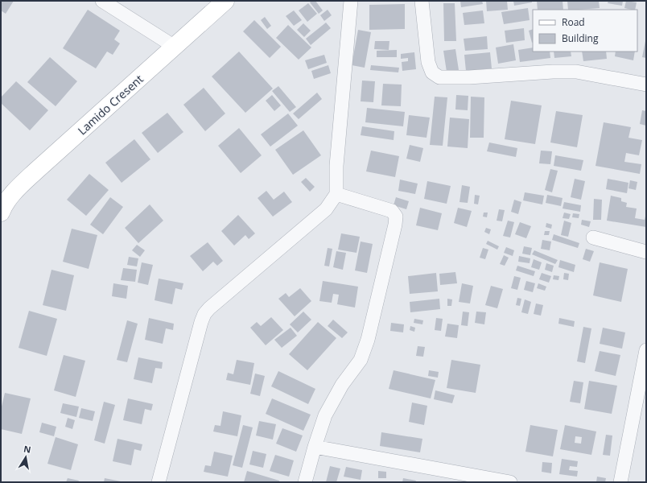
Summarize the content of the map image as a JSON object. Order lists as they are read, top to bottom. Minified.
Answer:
{"streets":{"street":["Lamido Cresent"]},"legend":["Road","Building"],"north":"top"}
